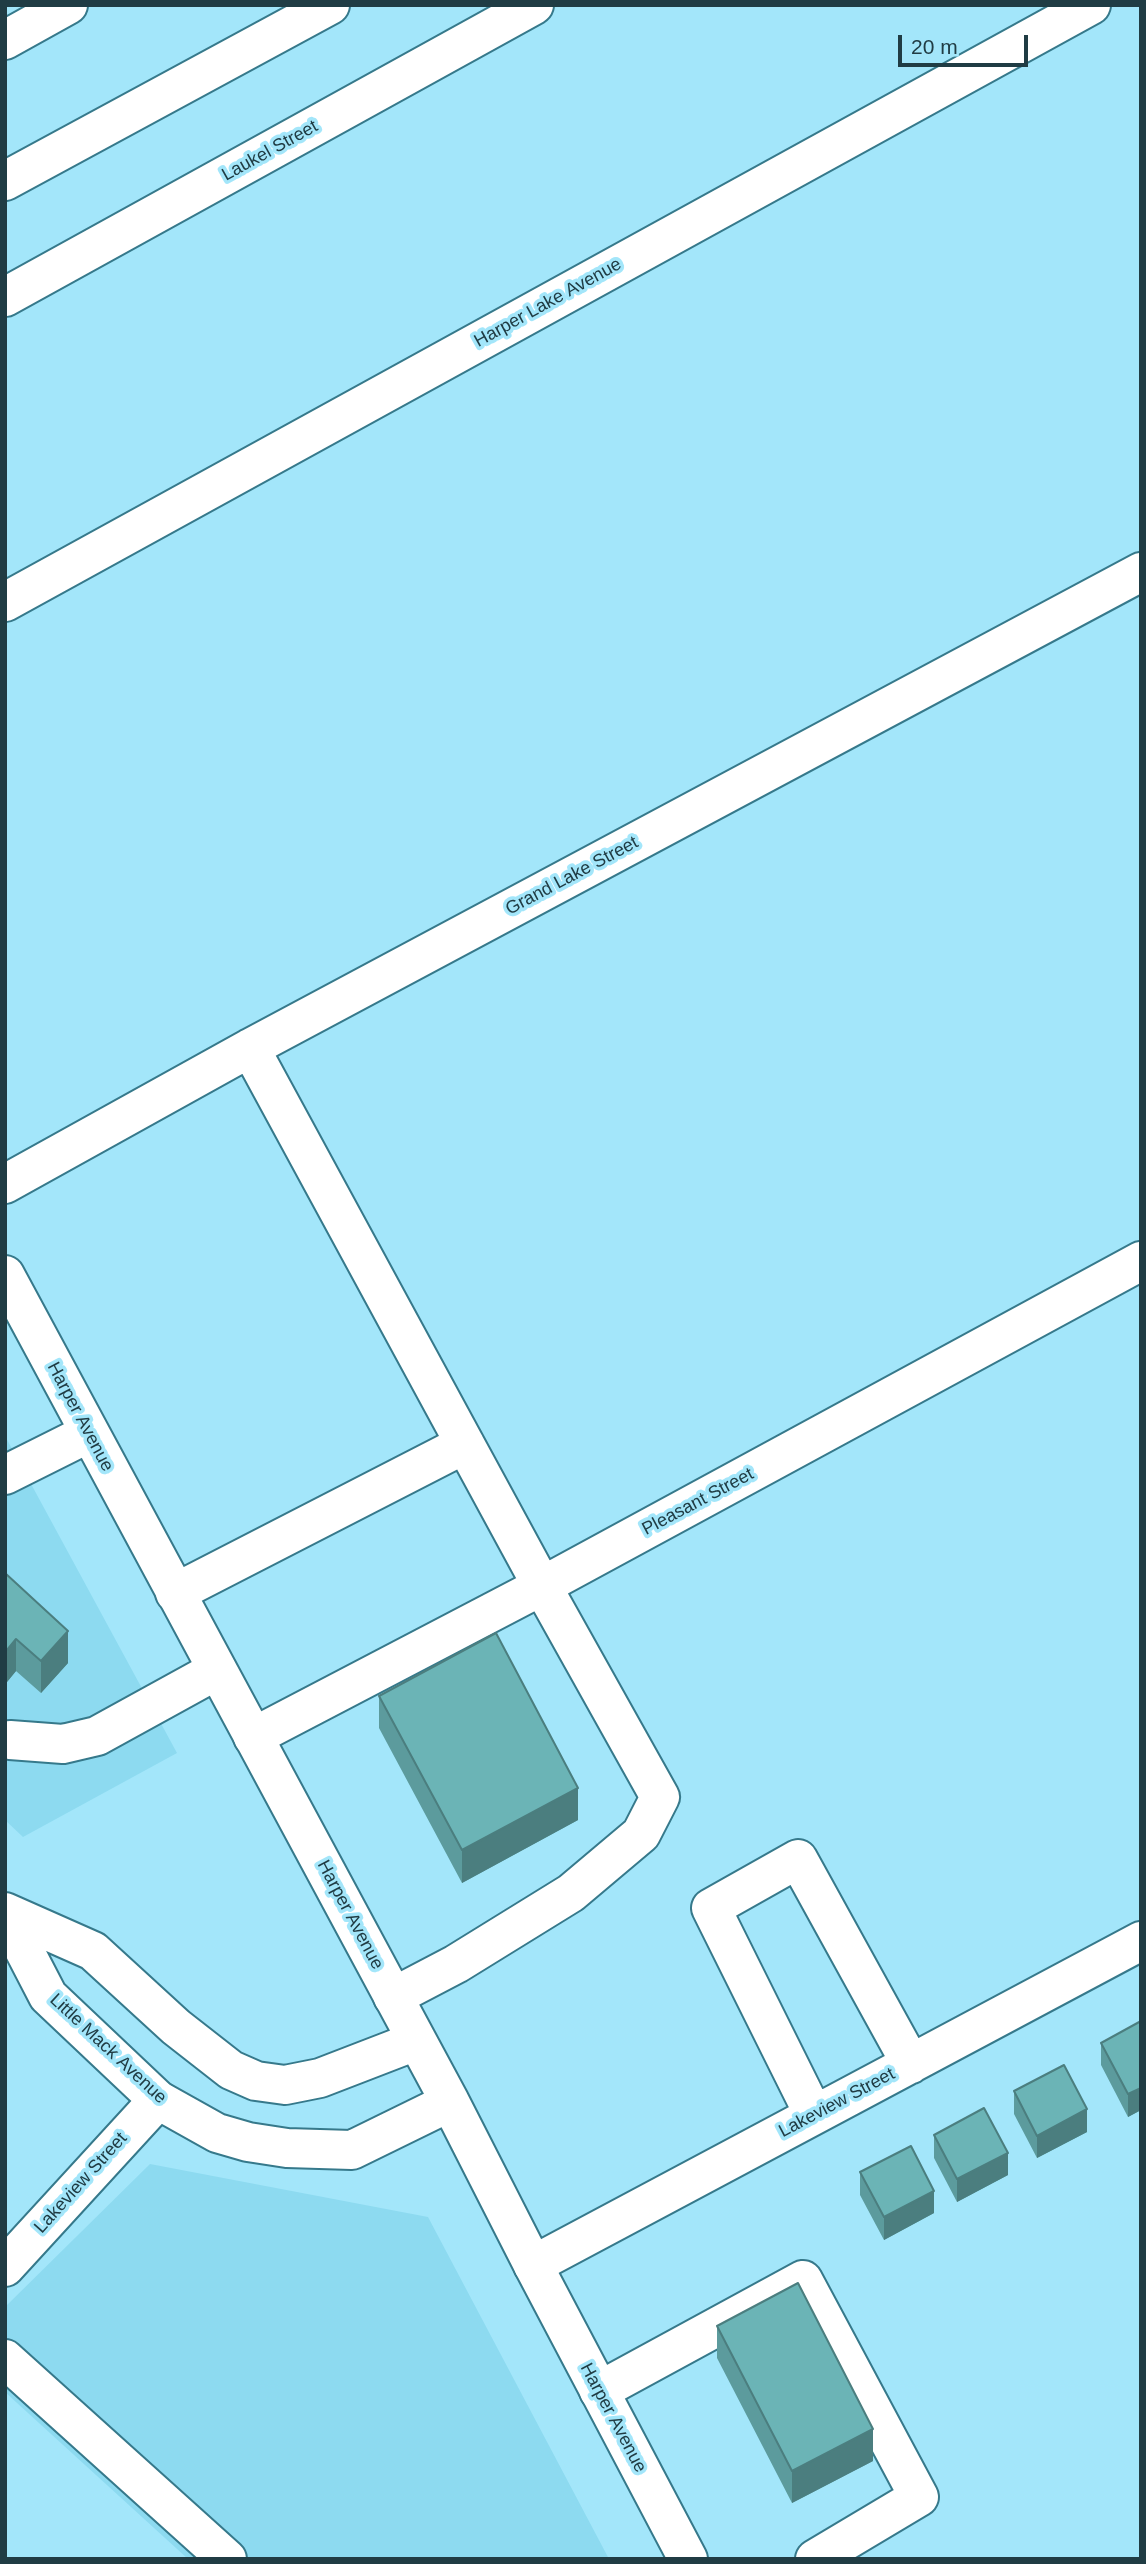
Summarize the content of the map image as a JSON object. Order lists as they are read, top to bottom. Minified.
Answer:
{"streets":{"street":["Laukel Street","Harper Lake Avenue","Grand Lake Street","Harper Avenue","Pleasant Street","Little Mack Avenue","Lakeview Street"]},"crossings":[["Harper Avenue","Pleasant Street"],["Harper Avenue","Little Mack Avenue"],["Harper Avenue","Lakeview Street"],["Little Mack Avenue","Lakeview Street"]],"scale_bar":"20 m"}
